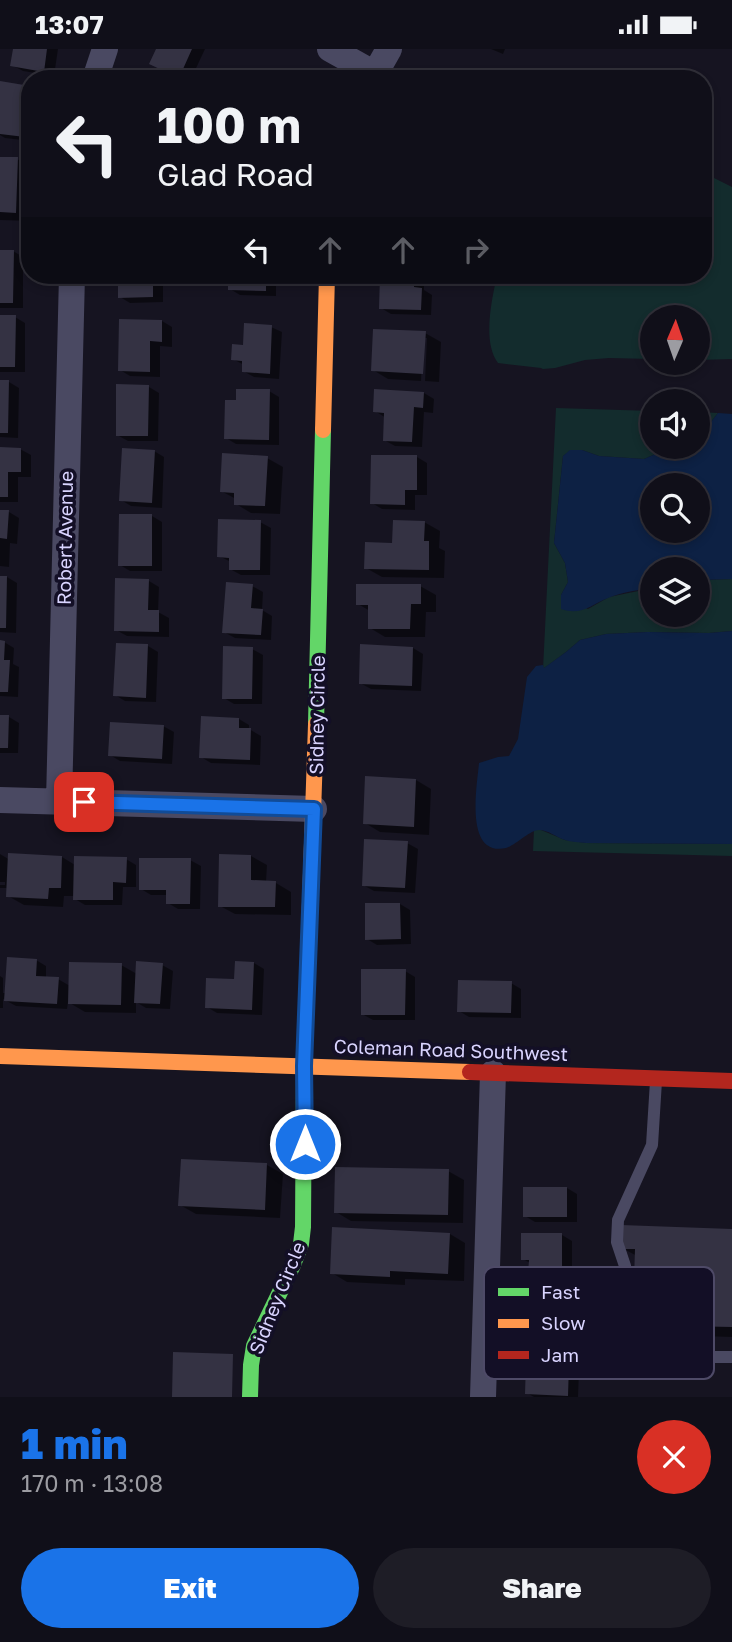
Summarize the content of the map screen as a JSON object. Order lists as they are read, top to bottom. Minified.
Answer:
{"streets":{"street":["Robert Avenue","Sidney Circle","Coleman Road Southwest"]},"crossings":[["Sidney Circle","Coleman Road Southwest"]],"legend":["Fast","Slow","Jam"],"north":"top","page":{"status":"13:07","turn":["100 m","Glad Road"],"heading":["1 min","170 m · 13:08"],"buttons":["Exit","Share"]}}
